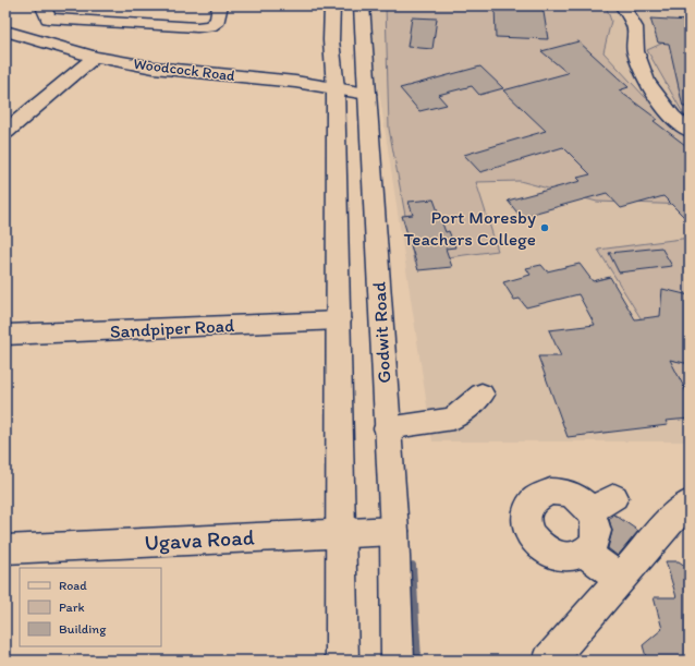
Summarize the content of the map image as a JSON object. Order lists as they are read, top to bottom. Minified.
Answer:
{"streets":{"street":["Woodcock Road","Sandpiper Road","Godwit Road","Ugava Road"]},"crossings":[["Woodcock Road","Godwit Road"],["Godwit Road","Ugava Road"]],"places":["Port Moresby Teachers College"],"legend":["Road","Park","Building"]}
